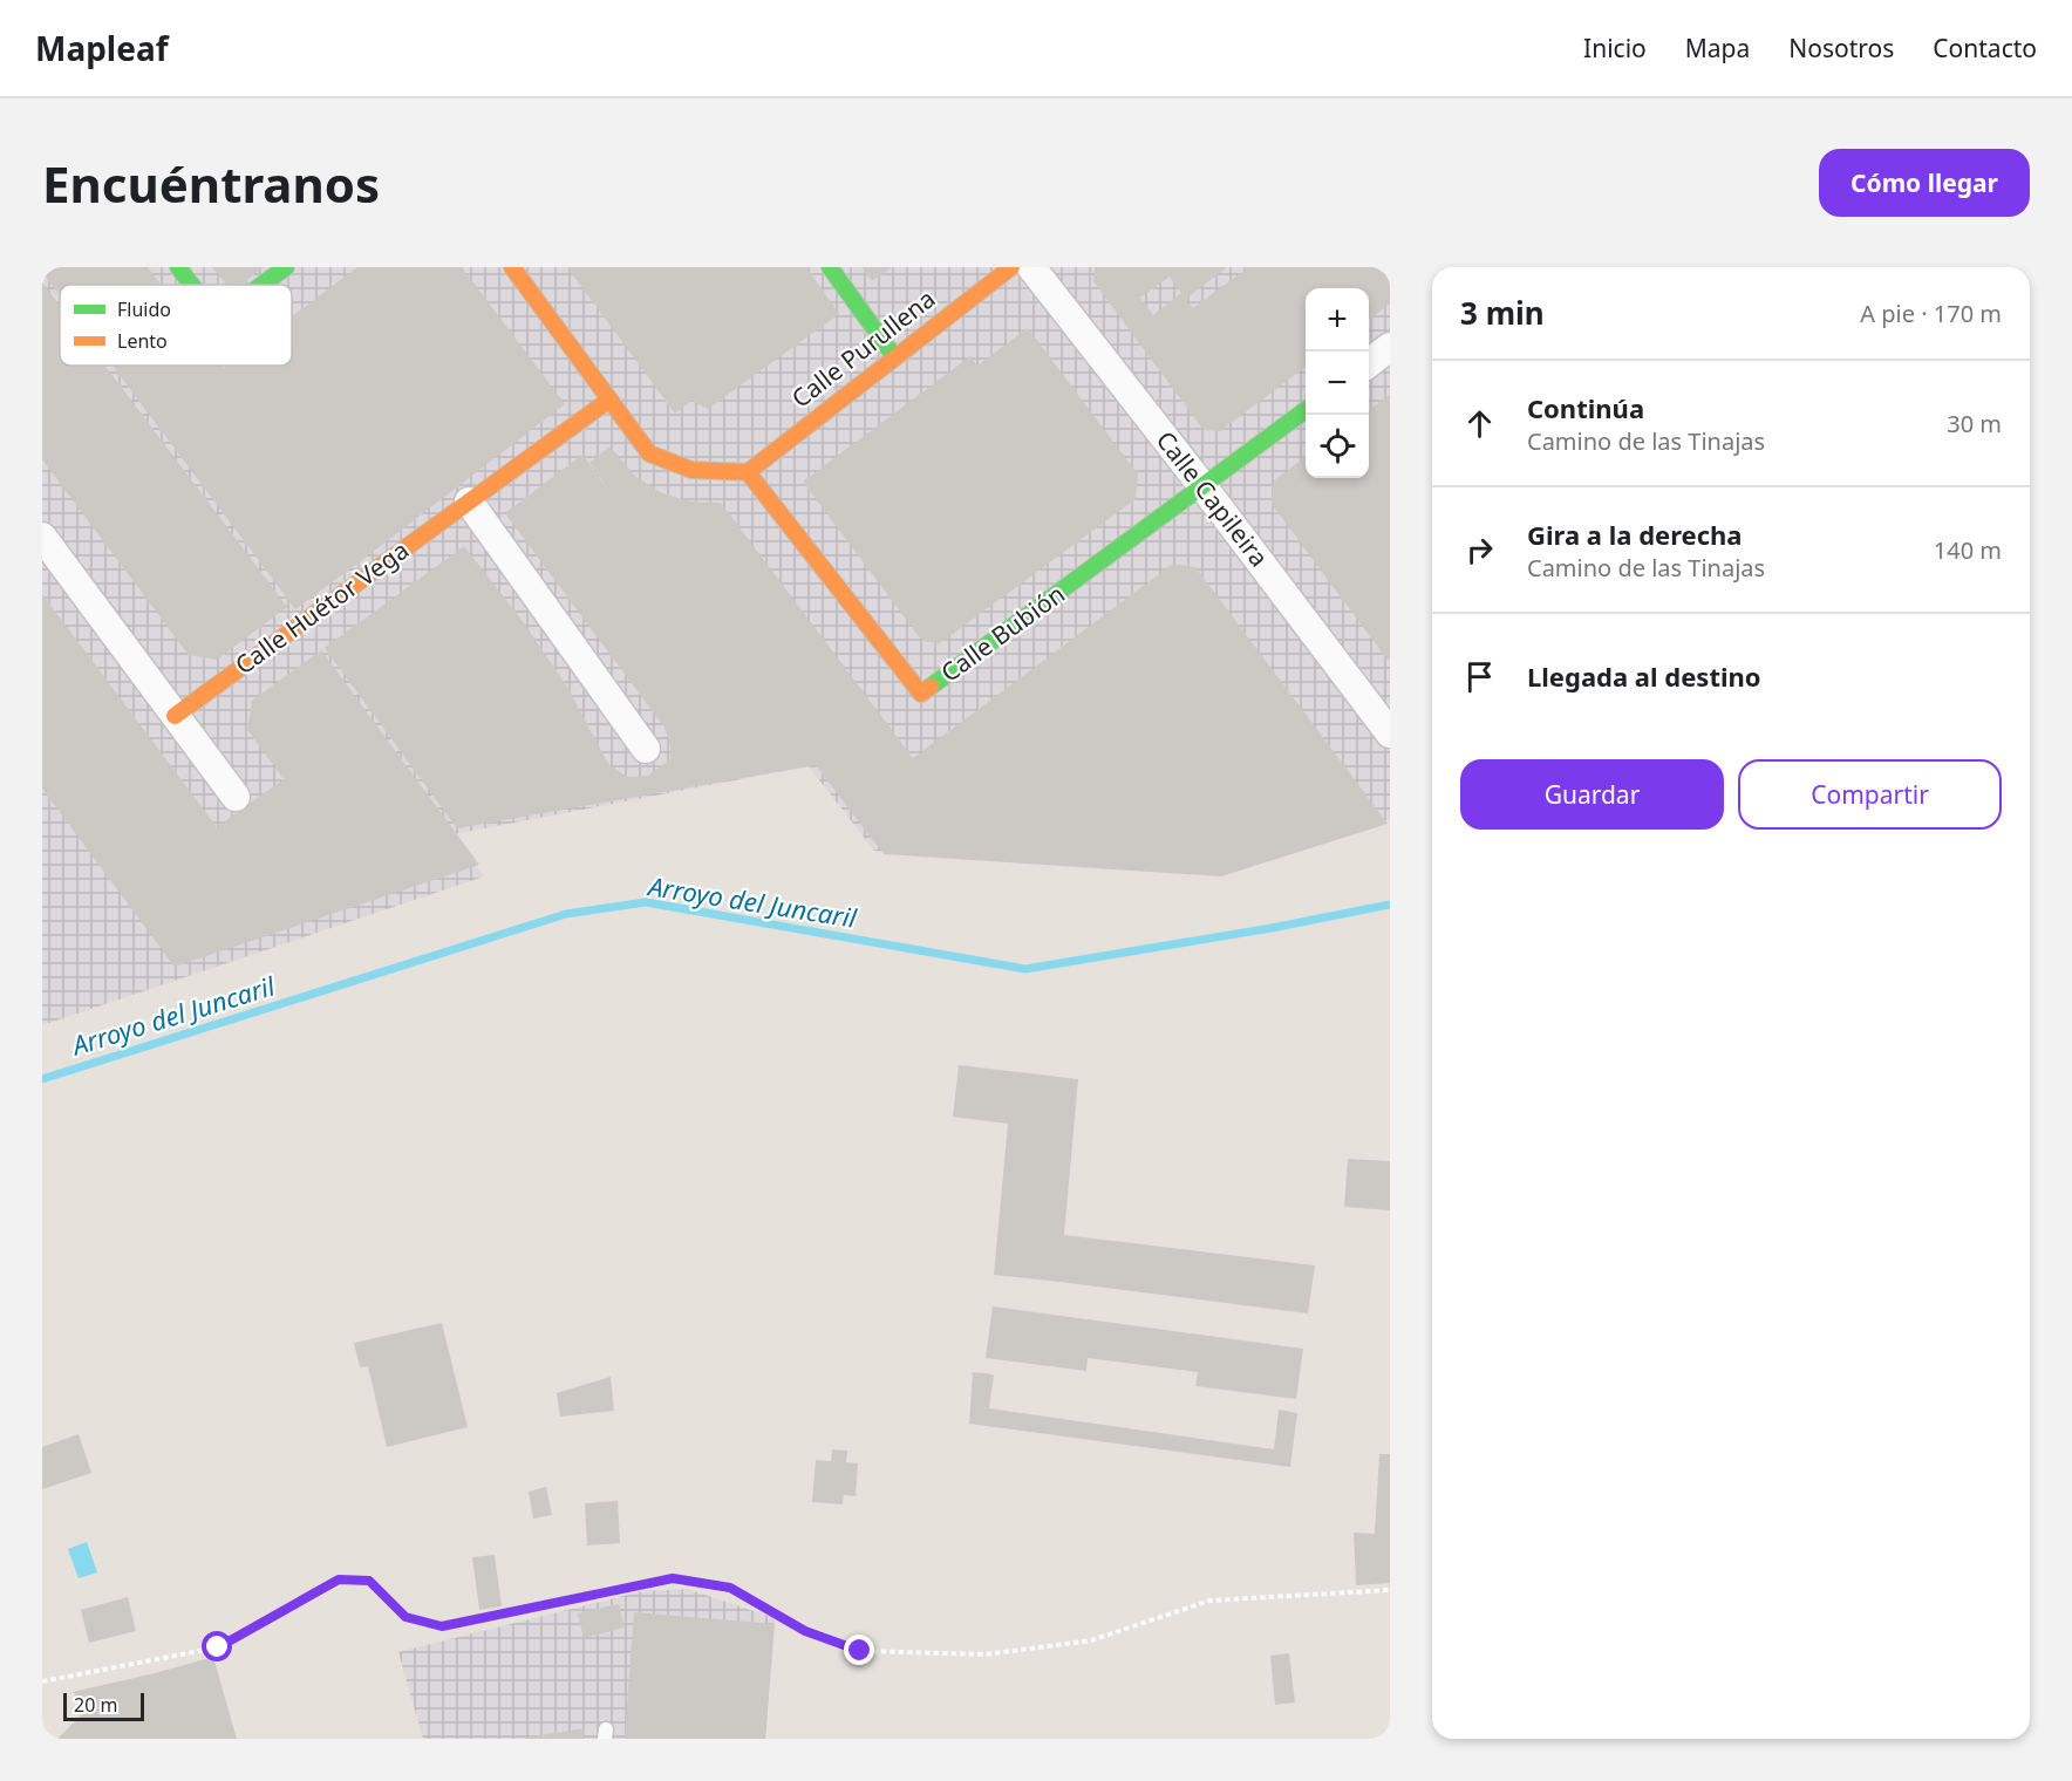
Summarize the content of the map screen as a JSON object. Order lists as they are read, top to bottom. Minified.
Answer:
{"streets":{"street":["Calle Purullena","Calle Capileira","Calle Huétor Vega","Calle Bubión"]},"crossings":[["Calle Purullena","Calle Bubión"],["Calle Capileira","Calle Bubión"]],"water":["Arroyo del Juncaril"],"legend":["Fluido","Lento"],"scale_bar":"20 m","page":{"header":"Mapleaf","nav":["Inicio","Mapa","Nosotros","Contacto"],"buttons":["Cómo llegar",["Guardar","Compartir"]],"title":"Encuéntranos","heading":["3 min","A pie · 170 m"],"map_buttons":["+","−"],"list":[["Continúa","Camino de las Tinajas","30 m"],["Gira a la derecha","Camino de las Tinajas","140 m"],"Llegada al destino"],"scale":"20 m"}}
